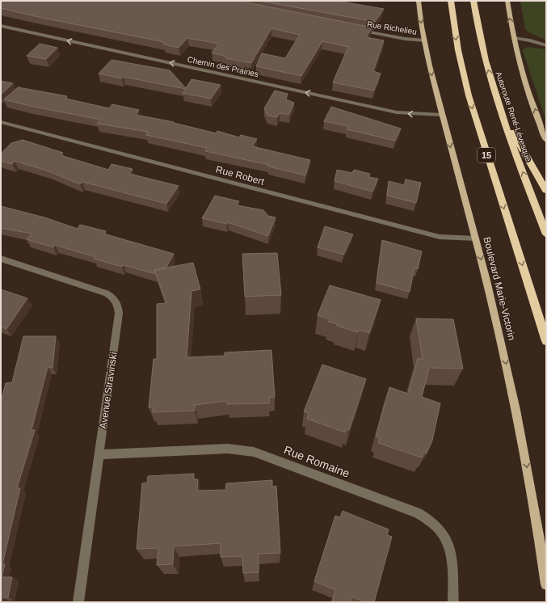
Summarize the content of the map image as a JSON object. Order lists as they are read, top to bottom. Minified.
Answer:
{"streets":{"highway":["Autoroute René-Lévesque","15"],"main road":["Boulevard Marie-Victorin"],"street":["Rue Richelieu","Chemin des Prairies","Rue Robert","Avenue Stravinski","Rue Romaine"]},"crossings":[["Rue Richelieu","Boulevard Marie-Victorin"],["Chemin des Prairies","Boulevard Marie-Victorin"],["Rue Robert","Boulevard Marie-Victorin"],["Avenue Stravinski","Rue Romaine"]],"one_way":["Chemin des Prairies","Boulevard Marie-Victorin"]}
